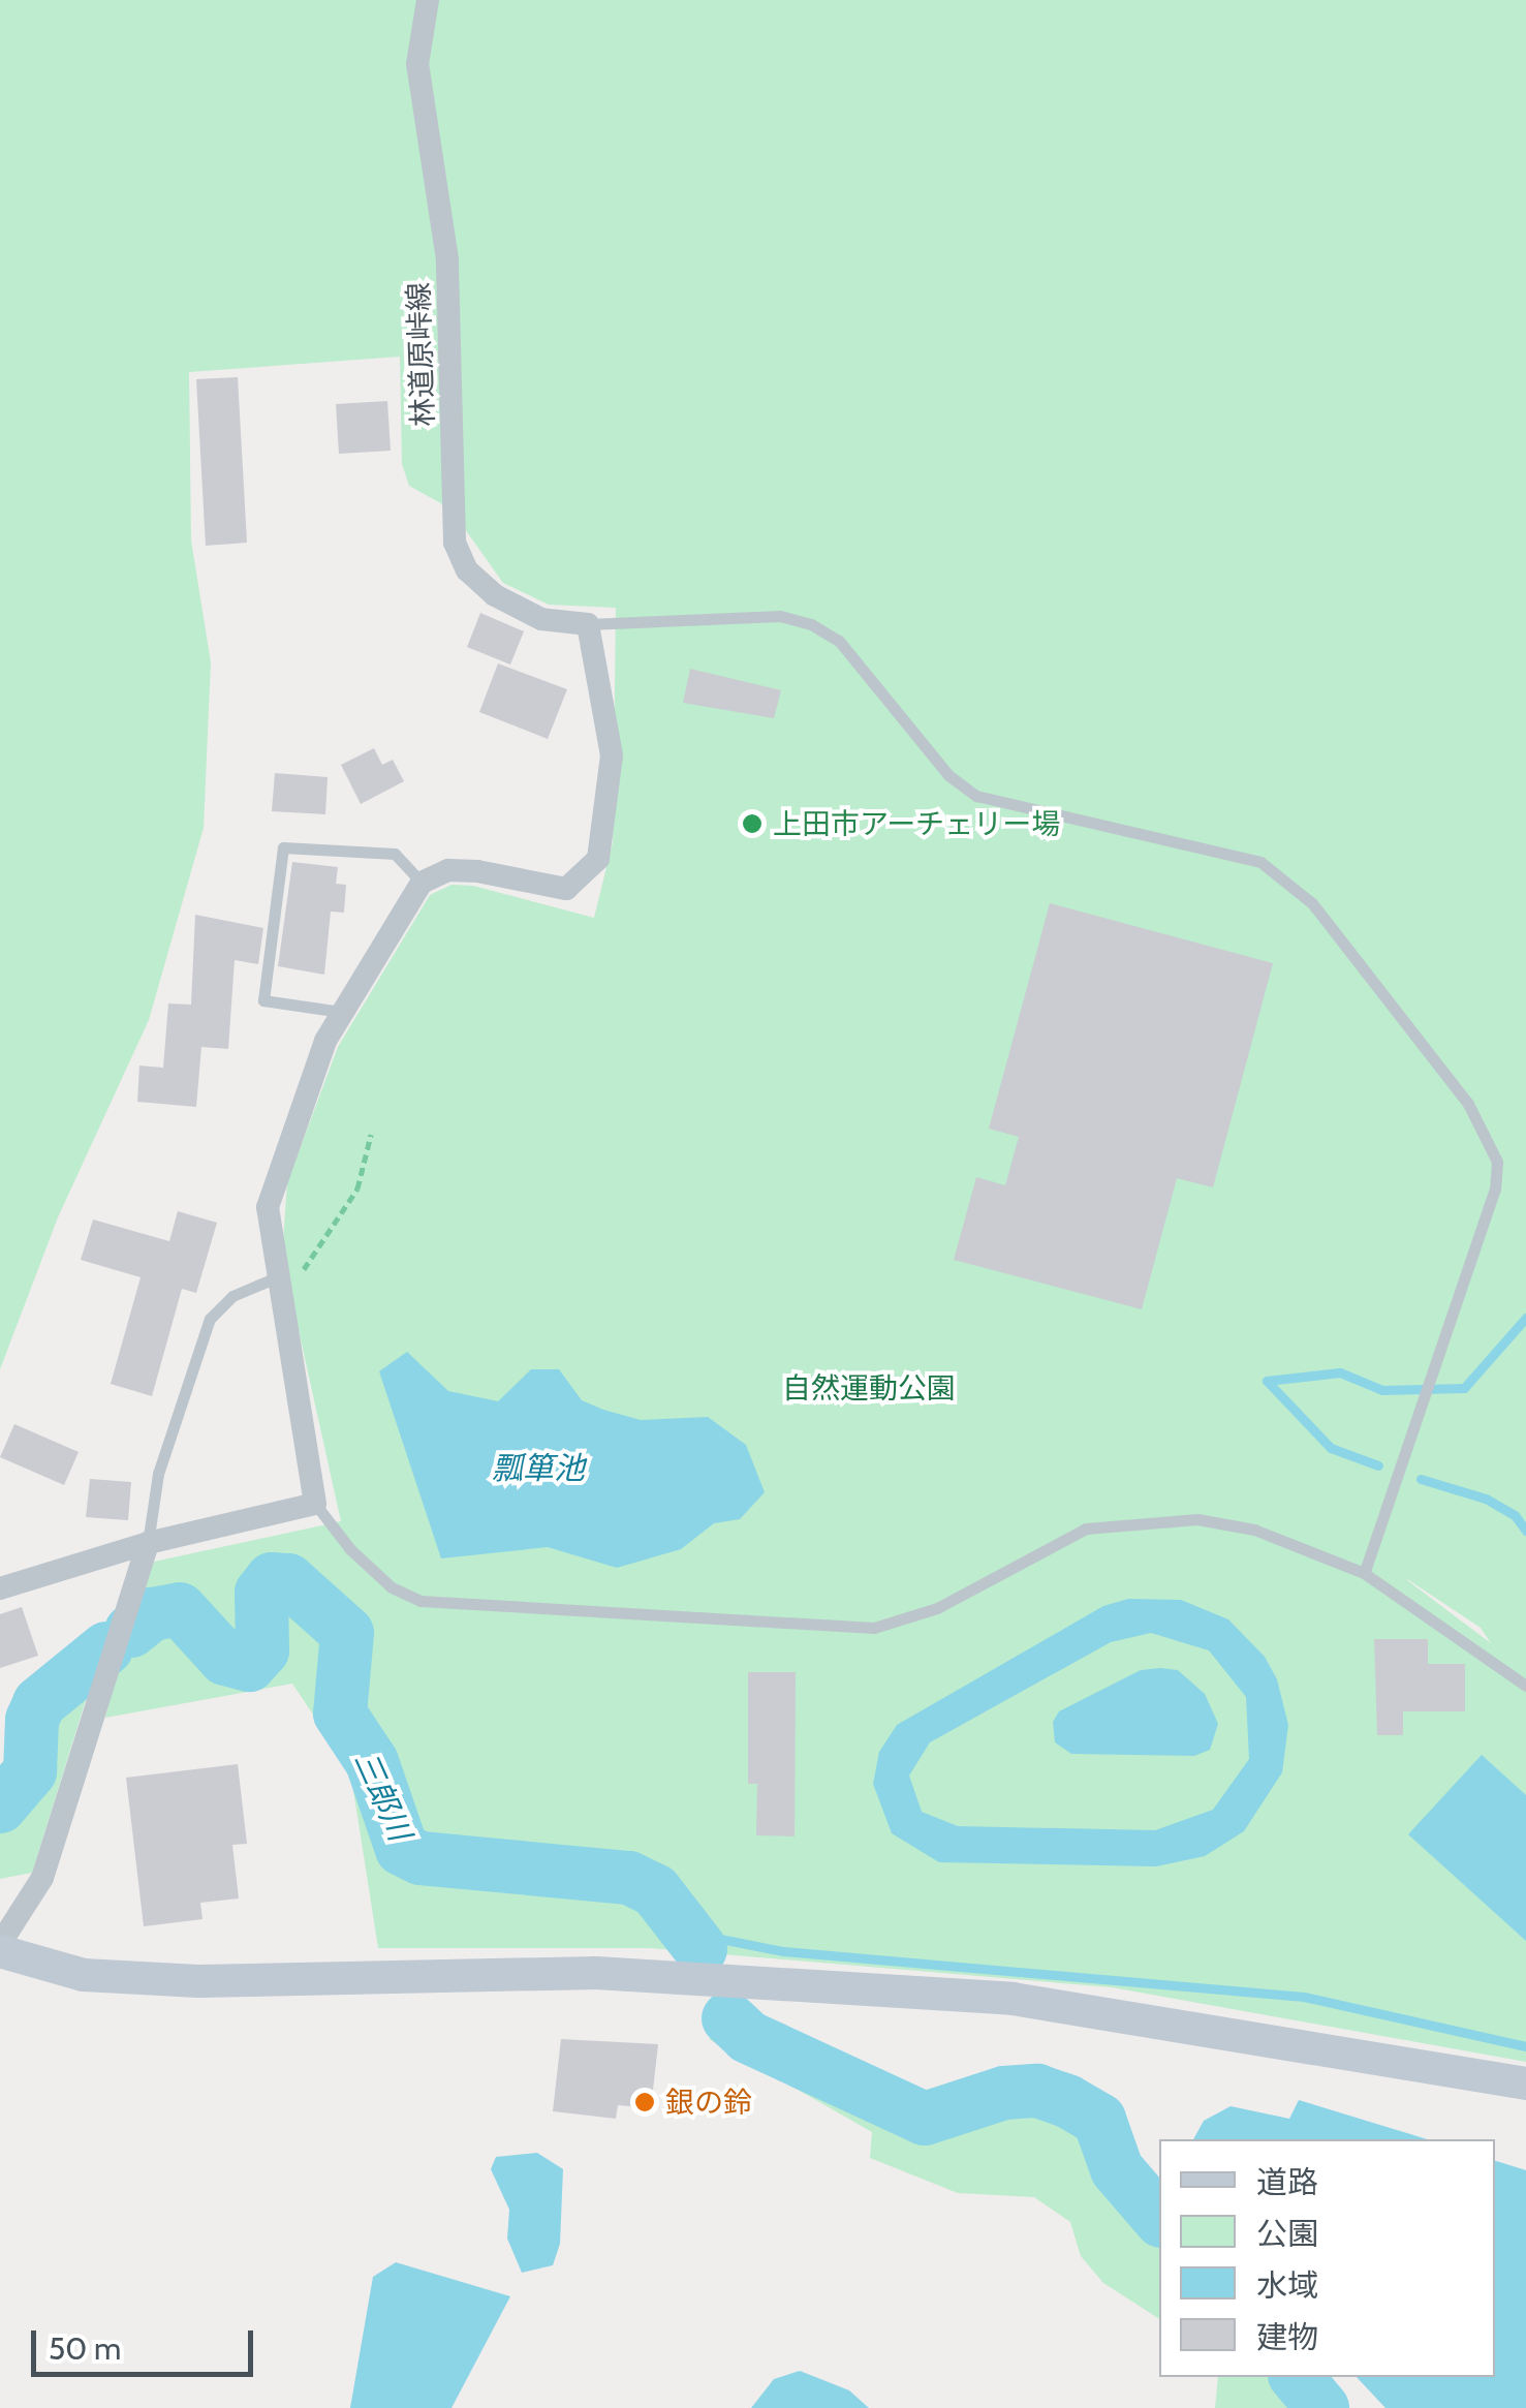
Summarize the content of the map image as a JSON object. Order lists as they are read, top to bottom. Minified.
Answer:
{"streets":{"street":["林道原峠線"]},"water":["瓢箪池","三郎川"],"parks":["自然運動公園"],"places":["上田市アーチェリー場","銀の鈴"],"legend":["道路","公園","水域","建物"],"scale_bar":"50 m"}
